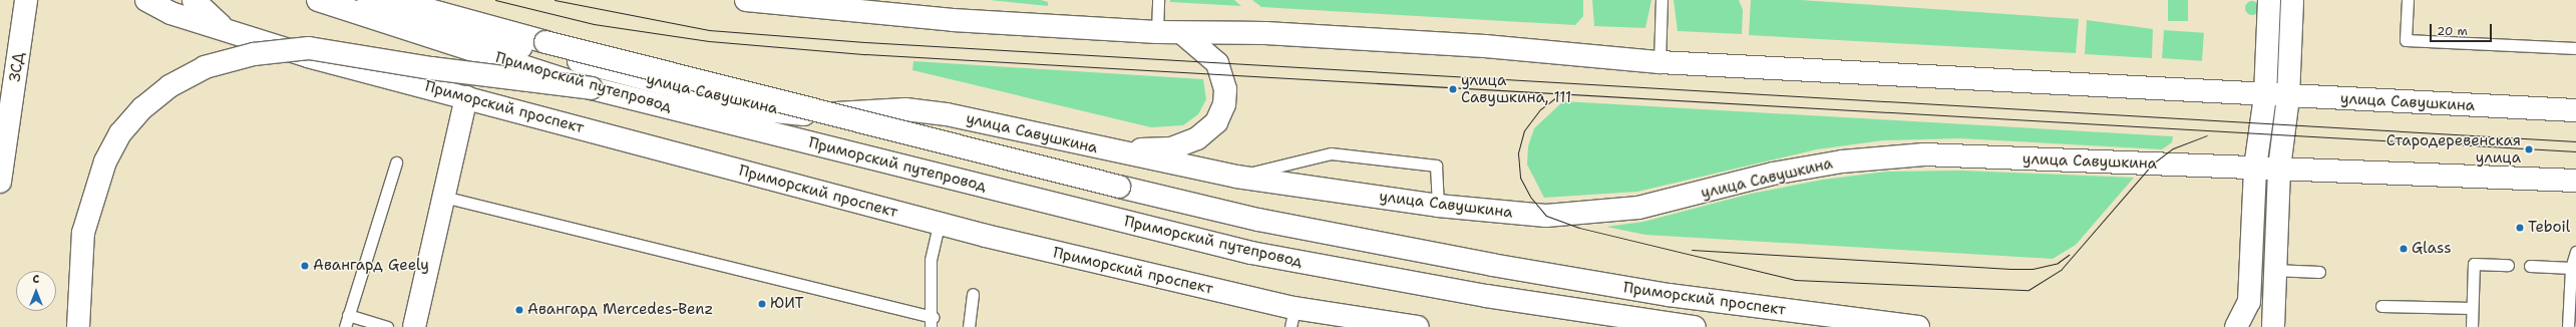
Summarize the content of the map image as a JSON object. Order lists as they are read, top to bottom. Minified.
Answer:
{"streets":{"main road":["ЗСД","Приморский путепровод","улица Савушкина","Приморский проспект"]},"crossings":[["Приморский путепровод","Приморский проспект"]],"places":["улица Савушкина, 111","Стародеревенская улица","Teboil","Glass","Авангард Geely","ЮИТ","Авангард Mercedes-Benz"],"scale_bar":"20 m","north":"top"}
